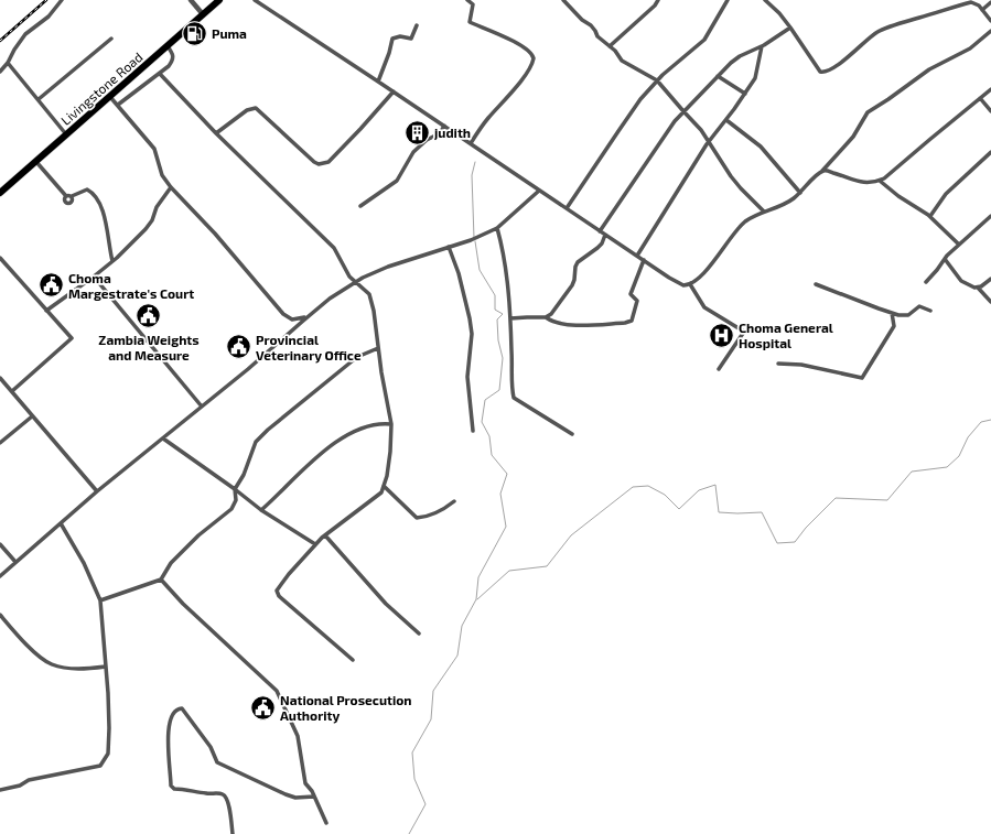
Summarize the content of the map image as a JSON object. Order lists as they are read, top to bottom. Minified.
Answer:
{"streets":{"highway":["Livingstone Road"]},"places":{"fuel station":["Puma"],"building":["judith"],"public building":["Choma Margestrate's Court","Zambia Weights and Measure","Provincial Veterinary Office","National Prosecution Authority"],"hospital":["Choma General Hospital"]}}
